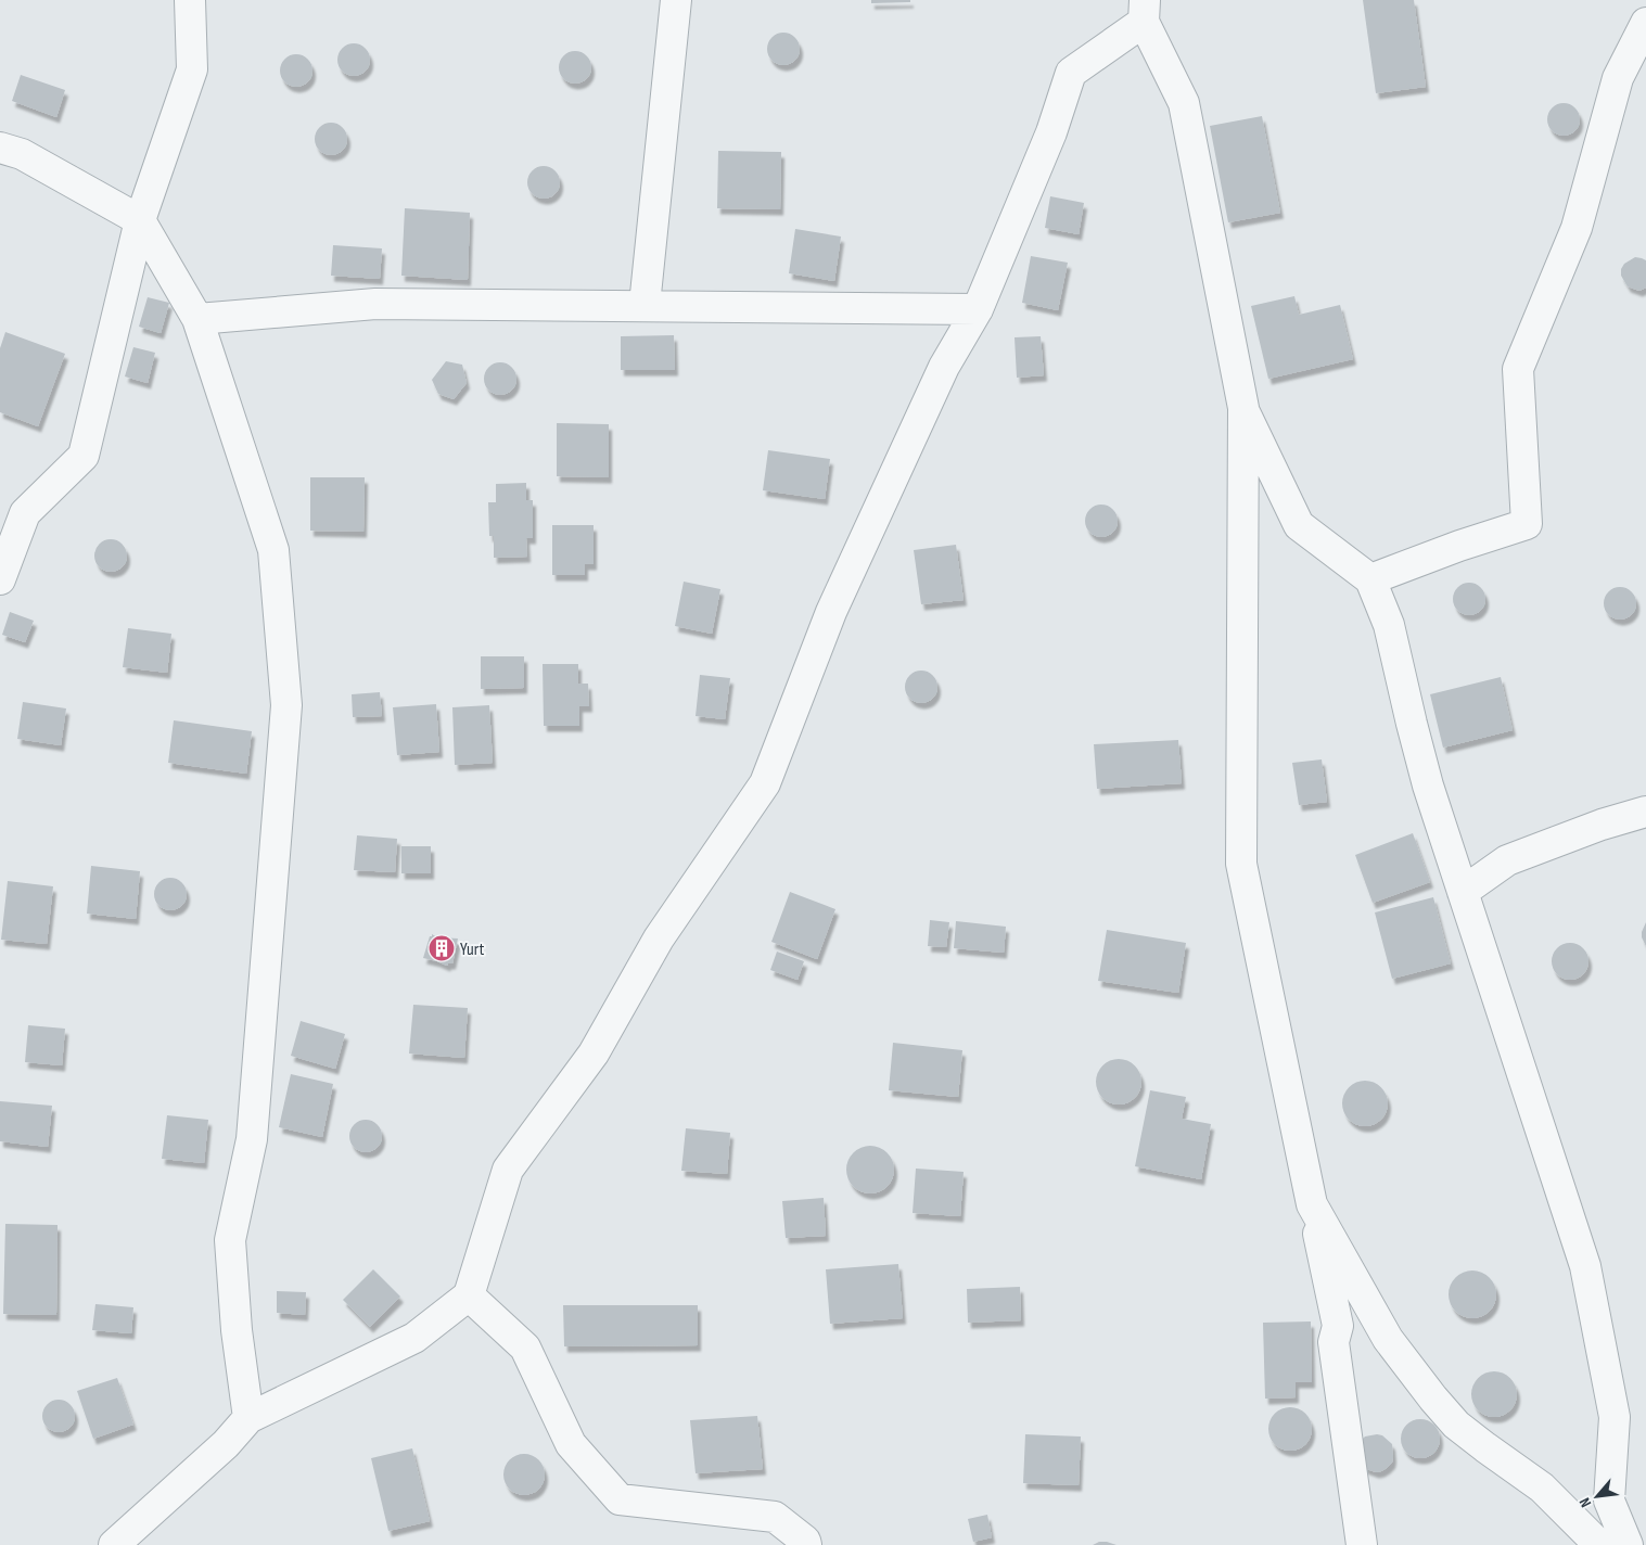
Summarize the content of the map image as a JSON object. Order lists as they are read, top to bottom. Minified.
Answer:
{"places":{"building":["Yurt"]},"north":"bottom left"}
